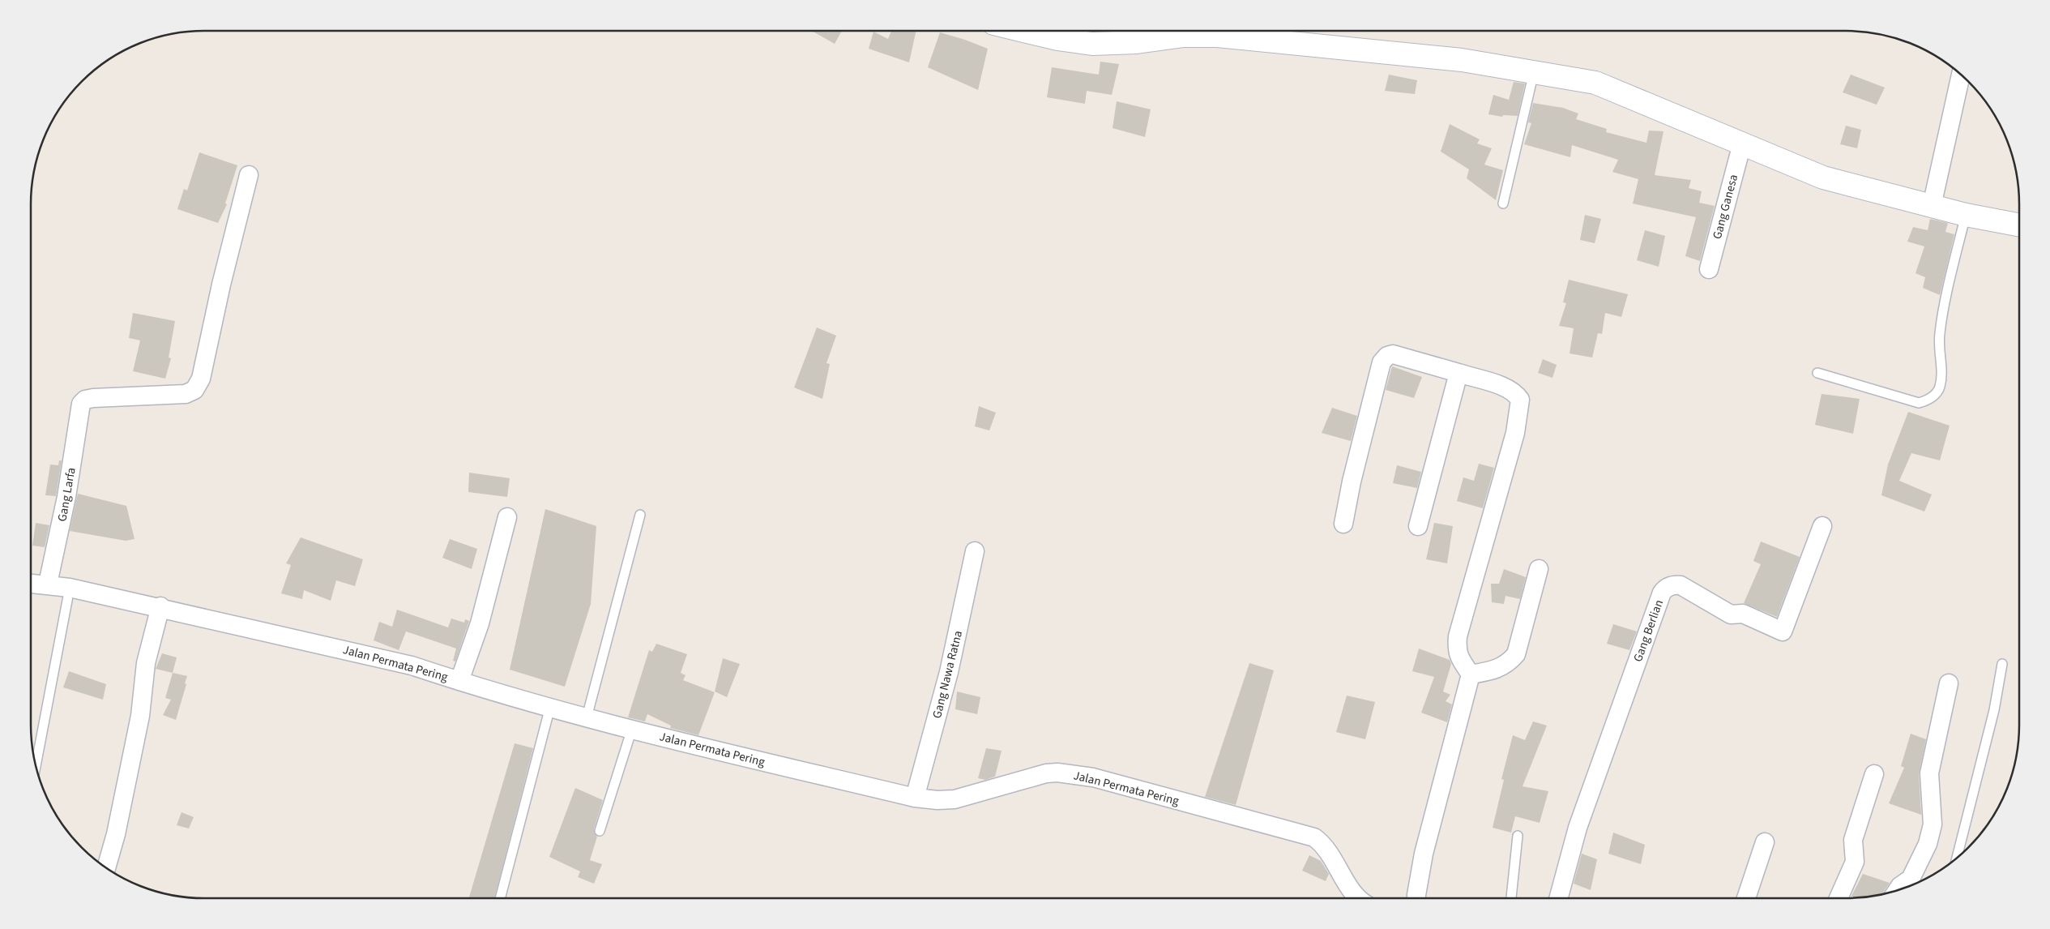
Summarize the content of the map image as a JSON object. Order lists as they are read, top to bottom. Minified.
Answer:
{"streets":{"street":["Gang Ganesa","Gang Larfa","Gang Berlian","Jalan Permata Pering","Gang Nawa Ratna"]},"crossings":[["Gang Larfa","Jalan Permata Pering"],["Jalan Permata Pering","Gang Nawa Ratna"]]}
